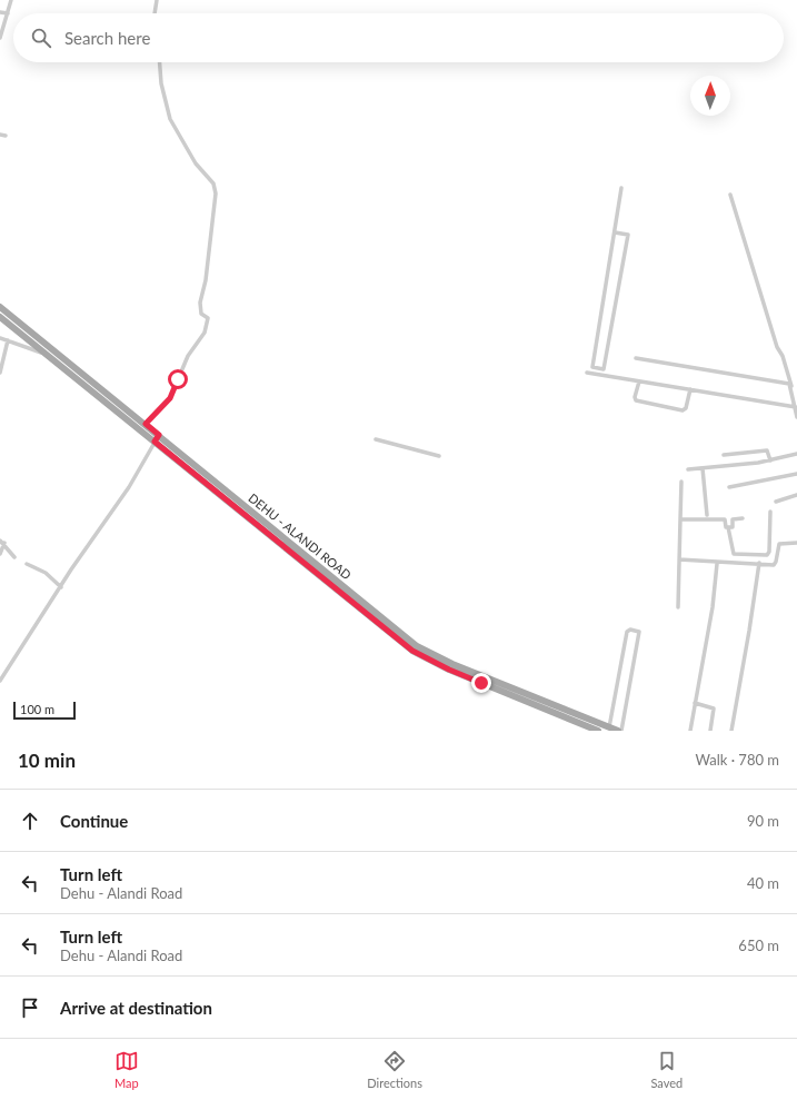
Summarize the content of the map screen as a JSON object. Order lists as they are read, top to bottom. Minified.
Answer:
{"streets":{"main road":["DEHU - ALANDI ROAD"]},"scale_bar":"100 m","north":"top","page":{"search":"Search here","scale":"100 m","heading":["10 min","Walk · 780 m"],"list":[["Continue","90 m"],["Turn left","Dehu - Alandi Road","40 m"],["Turn left","Dehu - Alandi Road","650 m"],"Arrive at destination"],"nav":["Map","Directions","Saved"]}}
